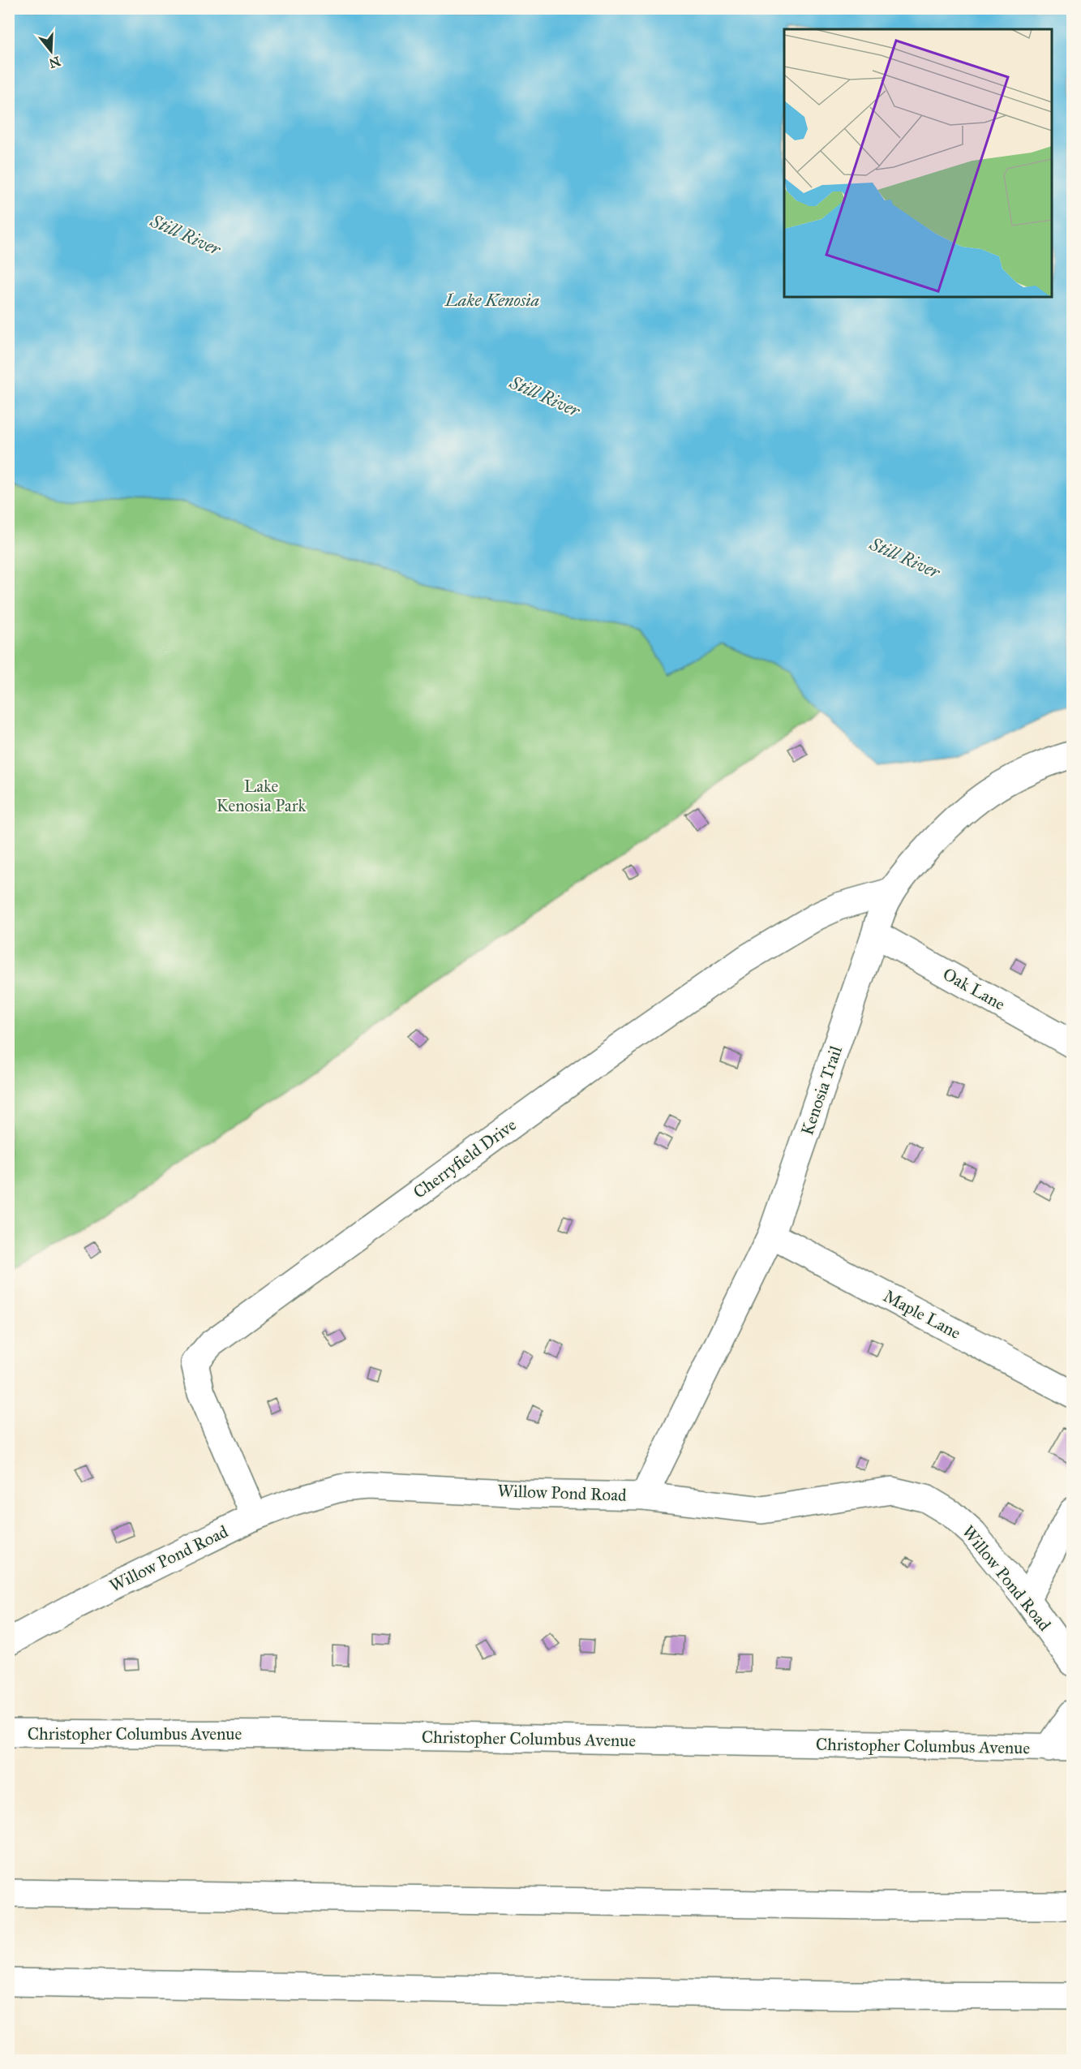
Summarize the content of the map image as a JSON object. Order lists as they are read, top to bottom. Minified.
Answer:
{"streets":{"main road":["Oak Lane","Kenosia Trail","Cherryfield Drive","Maple Lane","Willow Pond Road","Christopher Columbus Avenue"]},"crossings":[["Oak Lane","Kenosia Trail"],["Kenosia Trail","Cherryfield Drive"],["Kenosia Trail","Maple Lane"],["Kenosia Trail","Willow Pond Road"],["Cherryfield Drive","Willow Pond Road"]],"water":["Still River","Lake Kenosia"],"parks":["Lake Kenosia Park"],"north":"bottom"}
